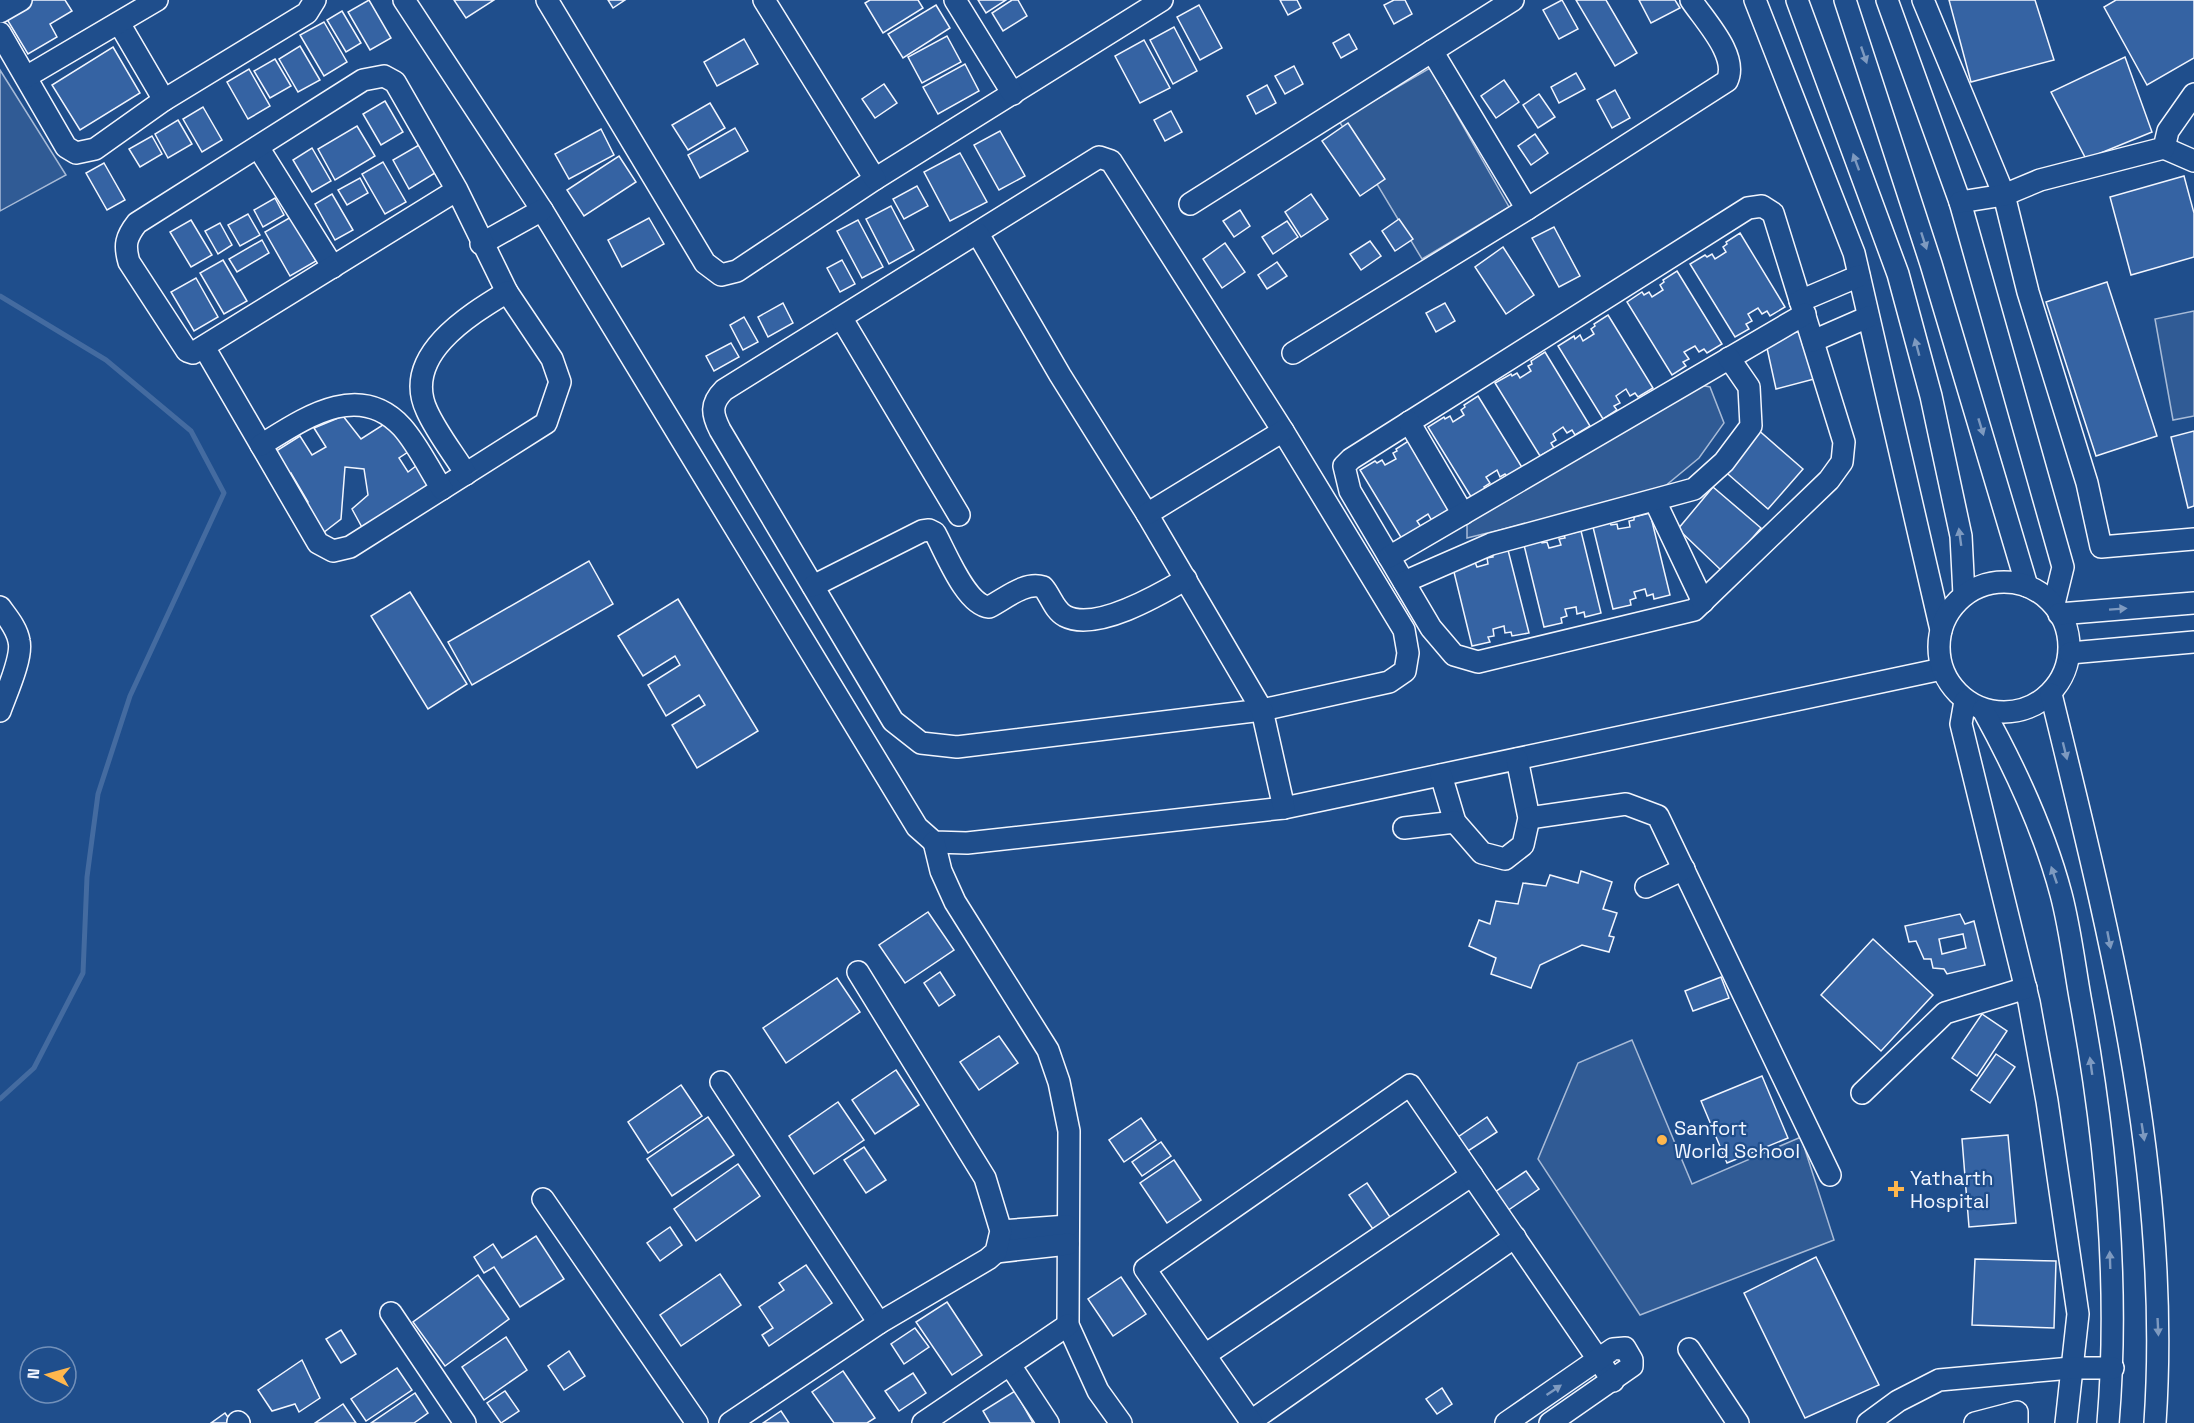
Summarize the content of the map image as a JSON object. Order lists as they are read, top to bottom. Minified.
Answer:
{"places":{"other":["Sanfort World School"],"health":["Yatharth Hospital"]},"north":"left"}
